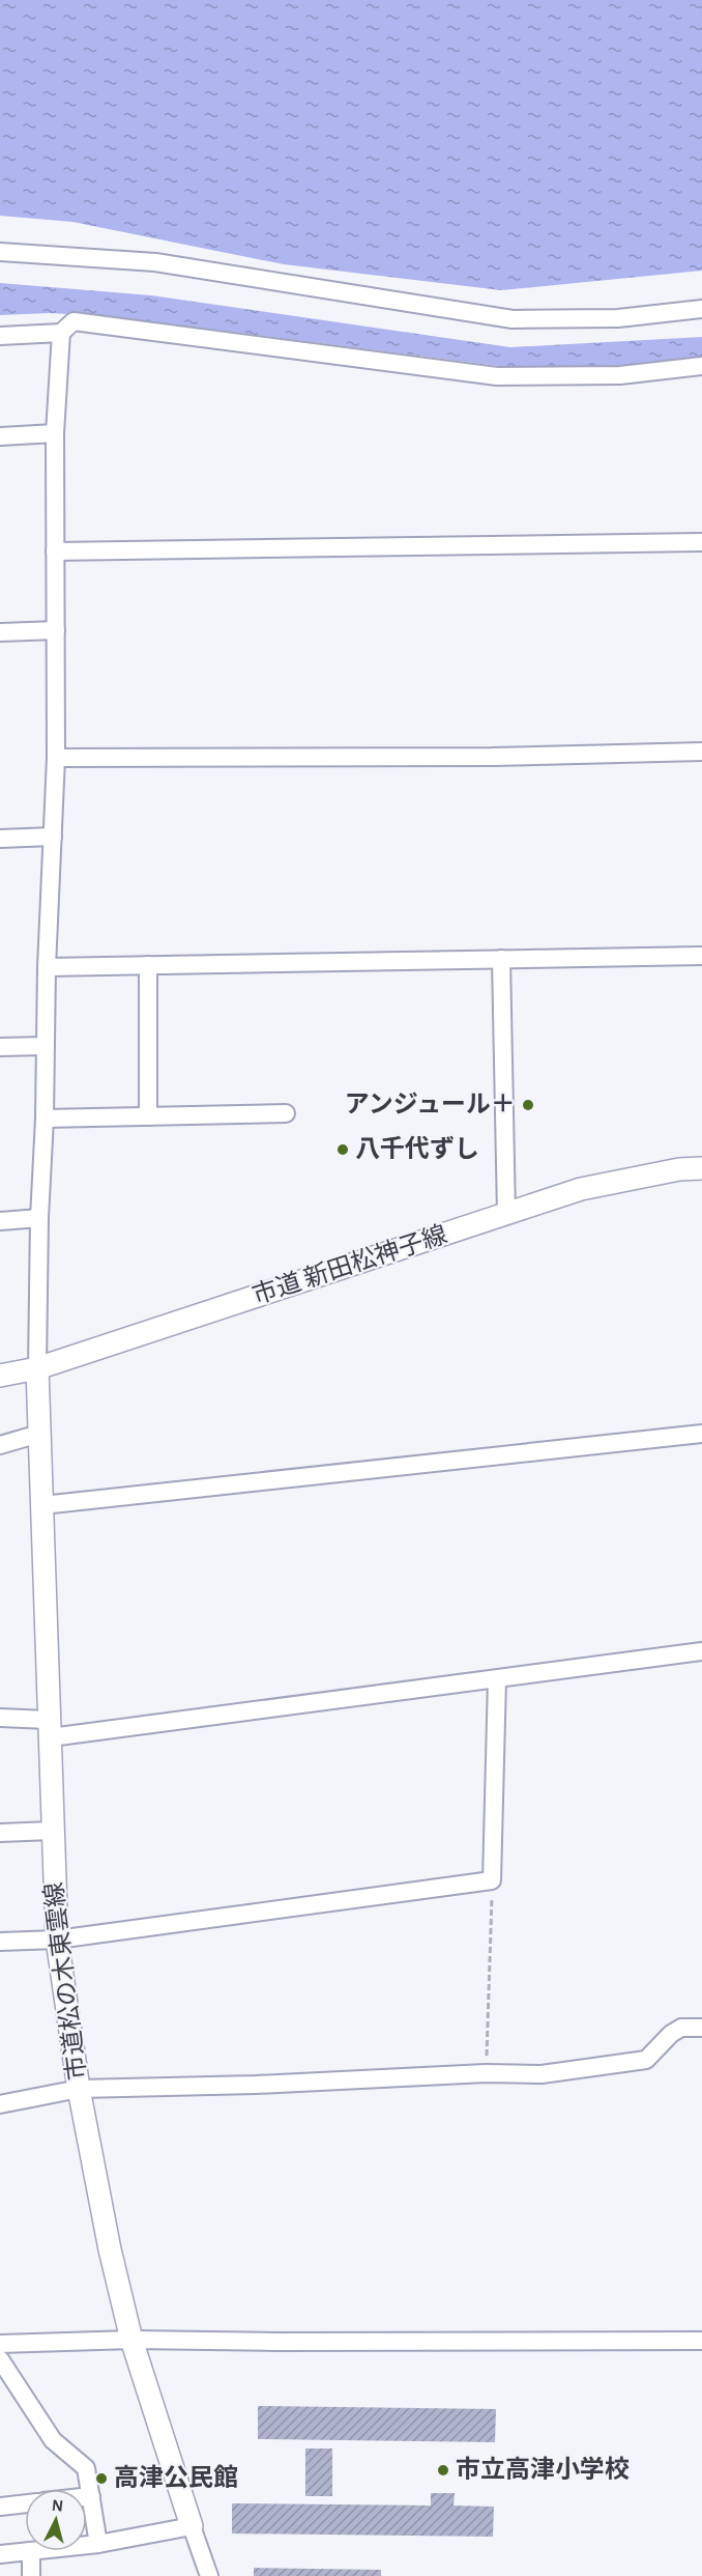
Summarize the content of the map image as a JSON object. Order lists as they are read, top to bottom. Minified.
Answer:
{"streets":{"street":["市道 新田松神子線","市道松の木東雲線"]},"crossings":[["市道 新田松神子線","市道松の木東雲線"]],"places":["アンジュール＋","八千代ずし","市立高津小学校","高津公民館"],"north":"top"}
